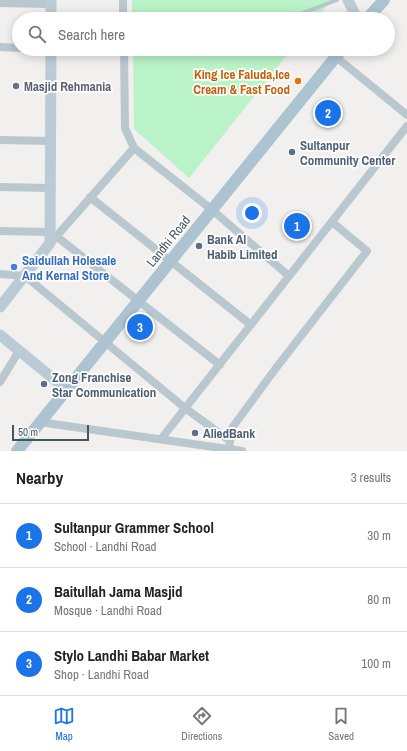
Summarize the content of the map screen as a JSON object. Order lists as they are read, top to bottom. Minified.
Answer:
{"streets":{"main road":["Landhi Road"]},"places":["King Ice Faluda,Ice Cream & Fast Food","Masjid Rehmania","Sultanpur Community Center","Bank Al Habib Limited","Saidullah Holesale And Kernal Store","Zong Franchise Star Communication","AliedBank"],"scale_bar":"50 m","page":{"search":"Search here","pins":["2","1","3"],"scale":"50 m","heading":["Nearby","3 results"],"list":[{"mark":"1","name":"Sultanpur Grammer School","note":"School · Landhi Road","value":"30 m"},{"mark":"2","name":"Baitullah Jama Masjid","note":"Mosque · Landhi Road","value":"80 m"},{"mark":"3","name":"Stylo Landhi Babar Market","note":"Shop · Landhi Road","value":"100 m"}],"nav":["Map","Directions","Saved"]}}
